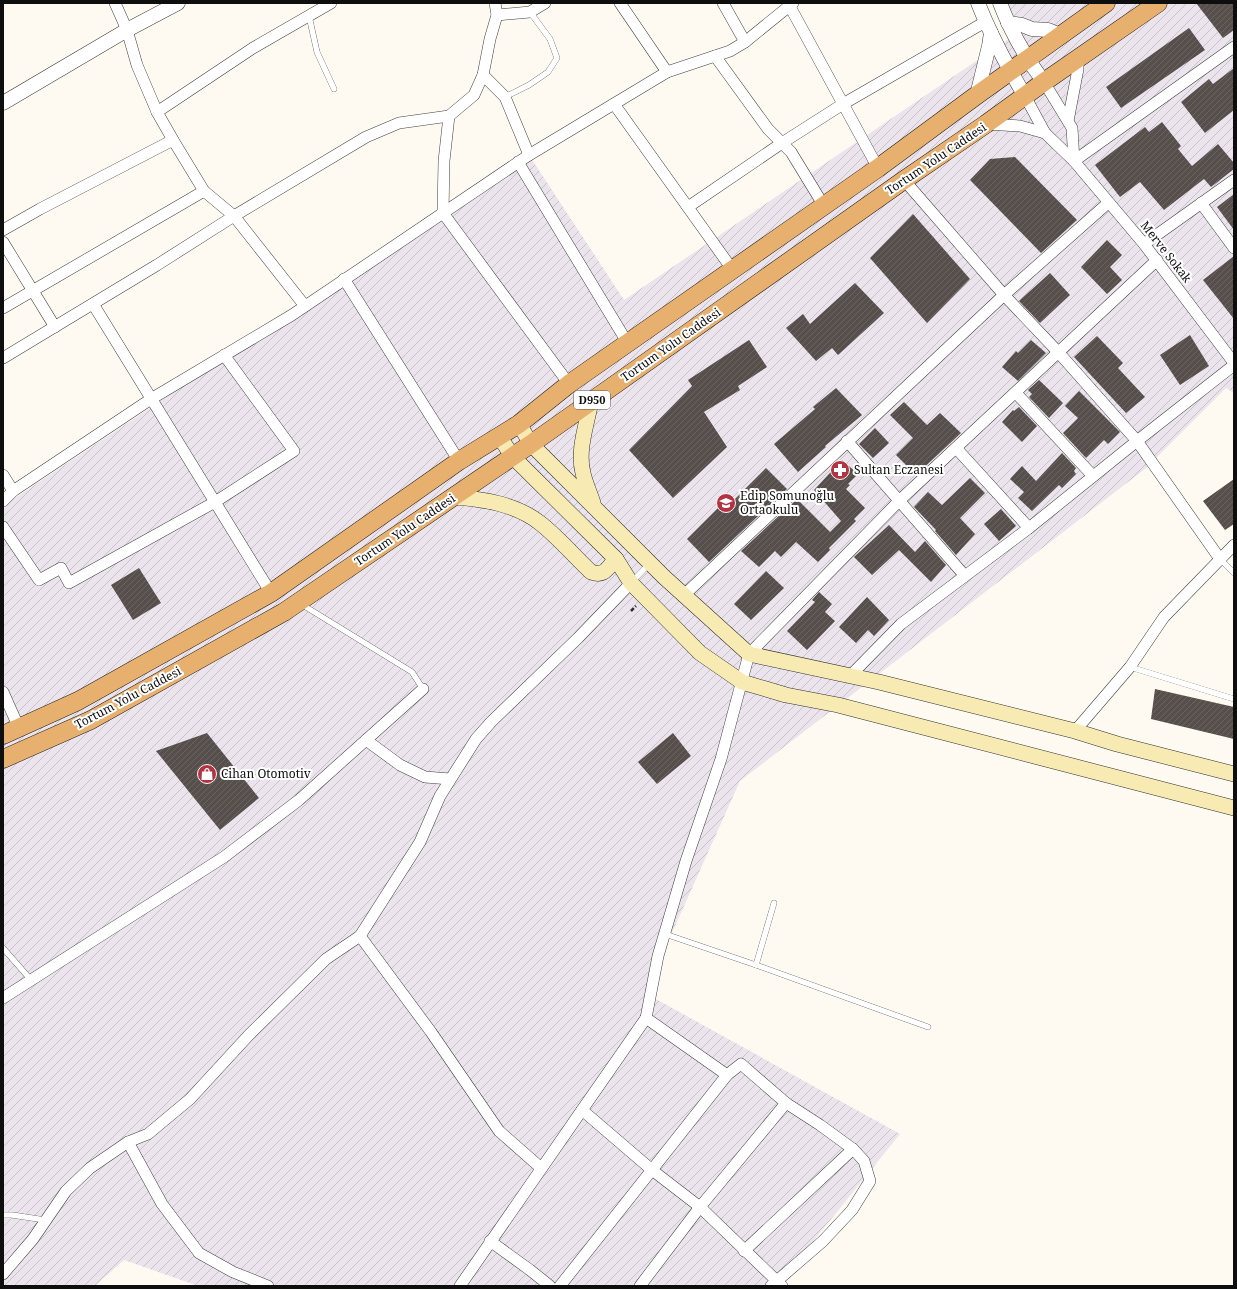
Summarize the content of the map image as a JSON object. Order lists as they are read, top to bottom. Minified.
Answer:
{"streets":{"highway":["Tortum Yolu Caddesi","D950"],"street":["Merve Sokak"]},"places":{"pharmacy":["Sultan Eczanesi"],"school or university":["Edip Somunoğlu Ortaokulu"],"shop":["Cihan Otomotiv"]}}
